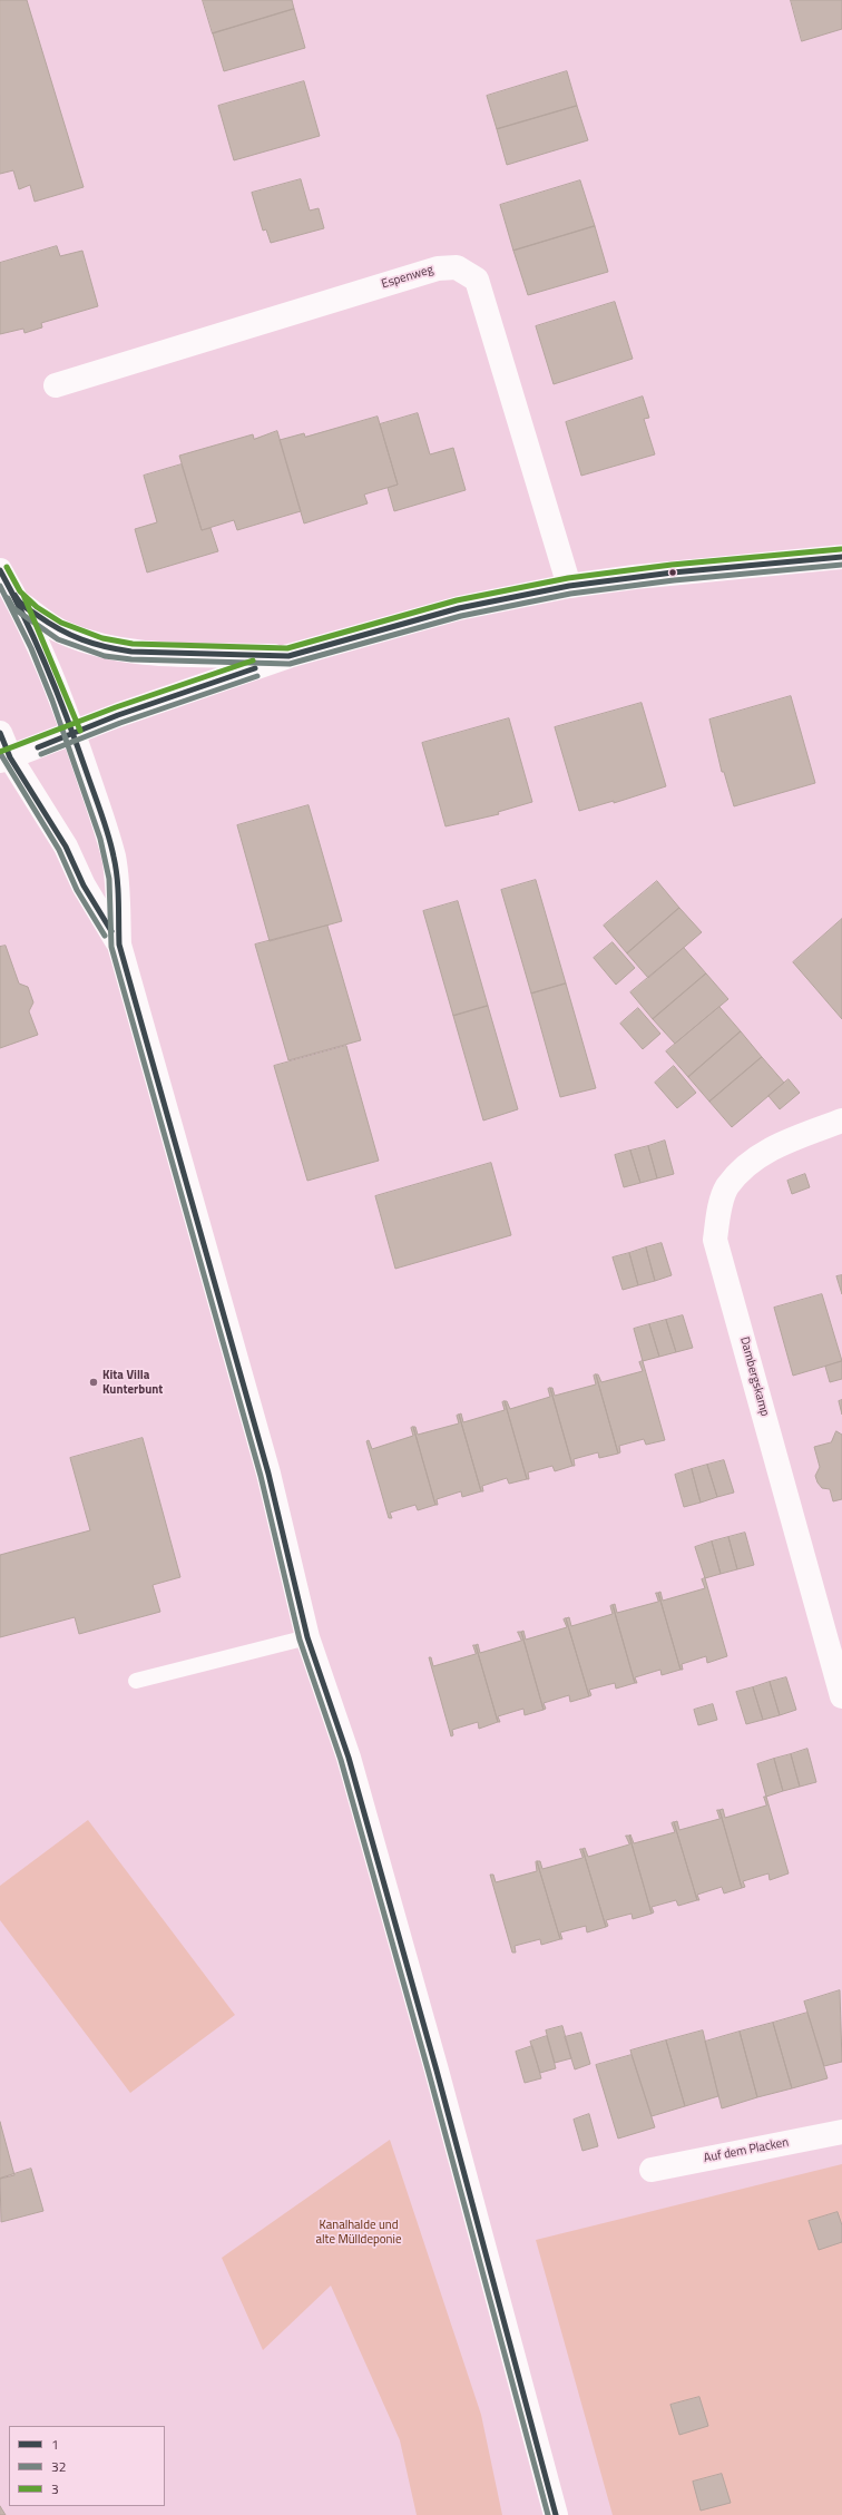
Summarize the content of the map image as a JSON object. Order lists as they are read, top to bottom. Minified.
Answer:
{"streets":{"street":["Espenweg","Dambergskamp","Auf dem Placken"]},"parks":["Kanalhalde und alte Mülldeponie"],"places":["Kita Villa Kunterbunt"],"lines":["transit line 3","transit line 1","transit line 32"],"legend":["1","32","3"]}
